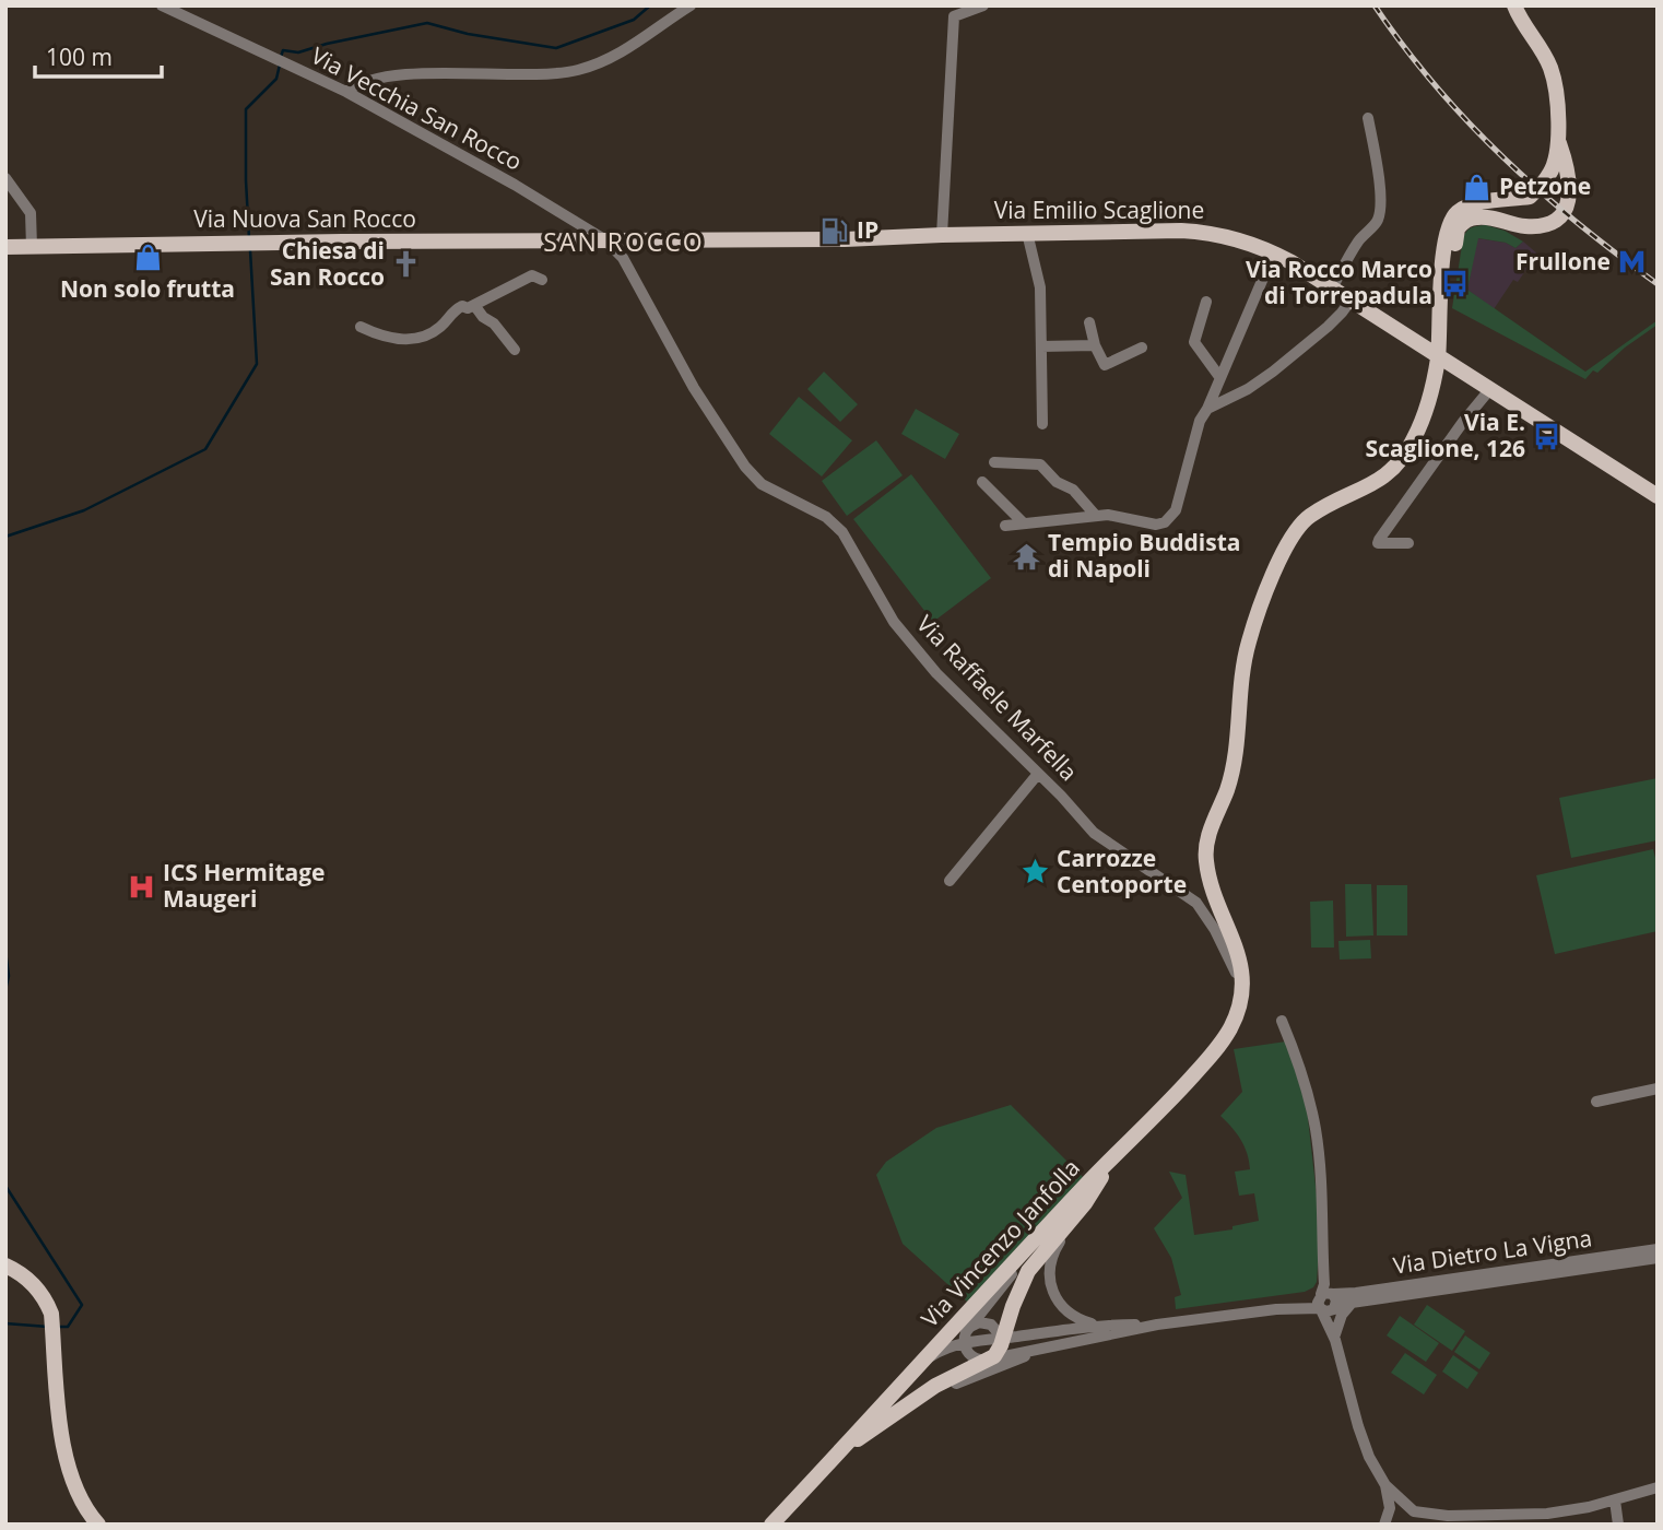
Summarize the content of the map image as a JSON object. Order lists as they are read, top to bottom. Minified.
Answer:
{"streets":{"main road":["Via Emilio Scaglione","Via Nuova San Rocco","Via Vincenzo Janfolla"],"street":["Via Vecchia San Rocco","Via Raffaele Marfella","Via Dietro La Vigna"]},"crossings":[["Via Vecchia San Rocco","Via Emilio Scaglione"],["Via Vecchia San Rocco","Via Nuova San Rocco"],["Via Vecchia San Rocco","Via Raffaele Marfella"],["Via Emilio Scaglione","Via Nuova San Rocco"],["Via Emilio Scaglione","Via Raffaele Marfella"],["Via Nuova San Rocco","Via Raffaele Marfella"]],"districts":["SAN ROCCO"],"places":{"shop":["Petzone","Non solo frutta"],"fuel station":["IP"],"metro station":["Frullone"],"church":["Chiesa di San Rocco"],"bus stop":["Via Rocco Marco di Torrepadula","Via E. Scaglione, 126"],"temple":["Tempio Buddista di Napoli"],"place":["Carrozze Centoporte"],"hospital":["ICS Hermitage Maugeri"]},"scale_bar":"100 m"}
